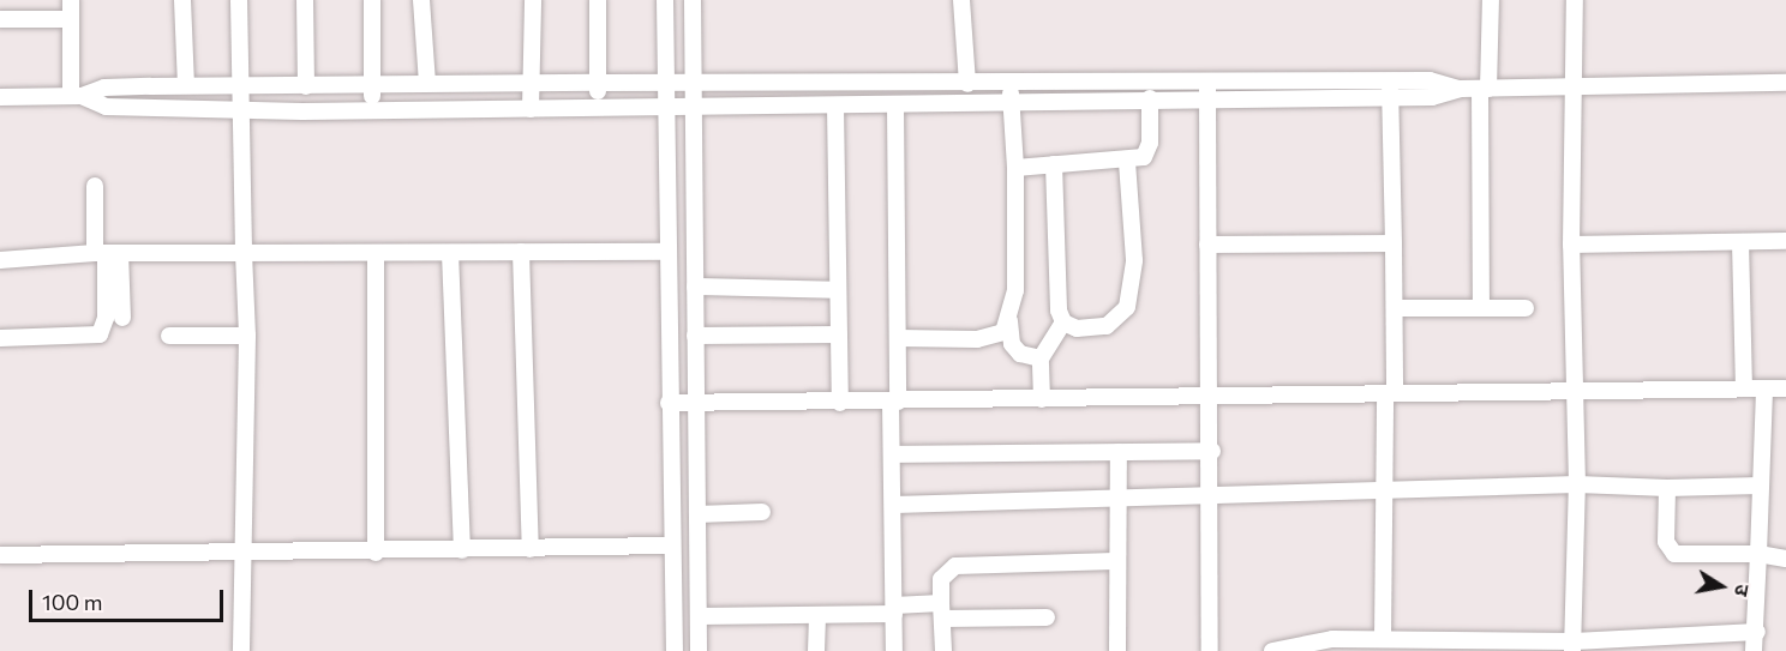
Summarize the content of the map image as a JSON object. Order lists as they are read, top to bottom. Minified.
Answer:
{"scale_bar":"100 m","north":"right"}
